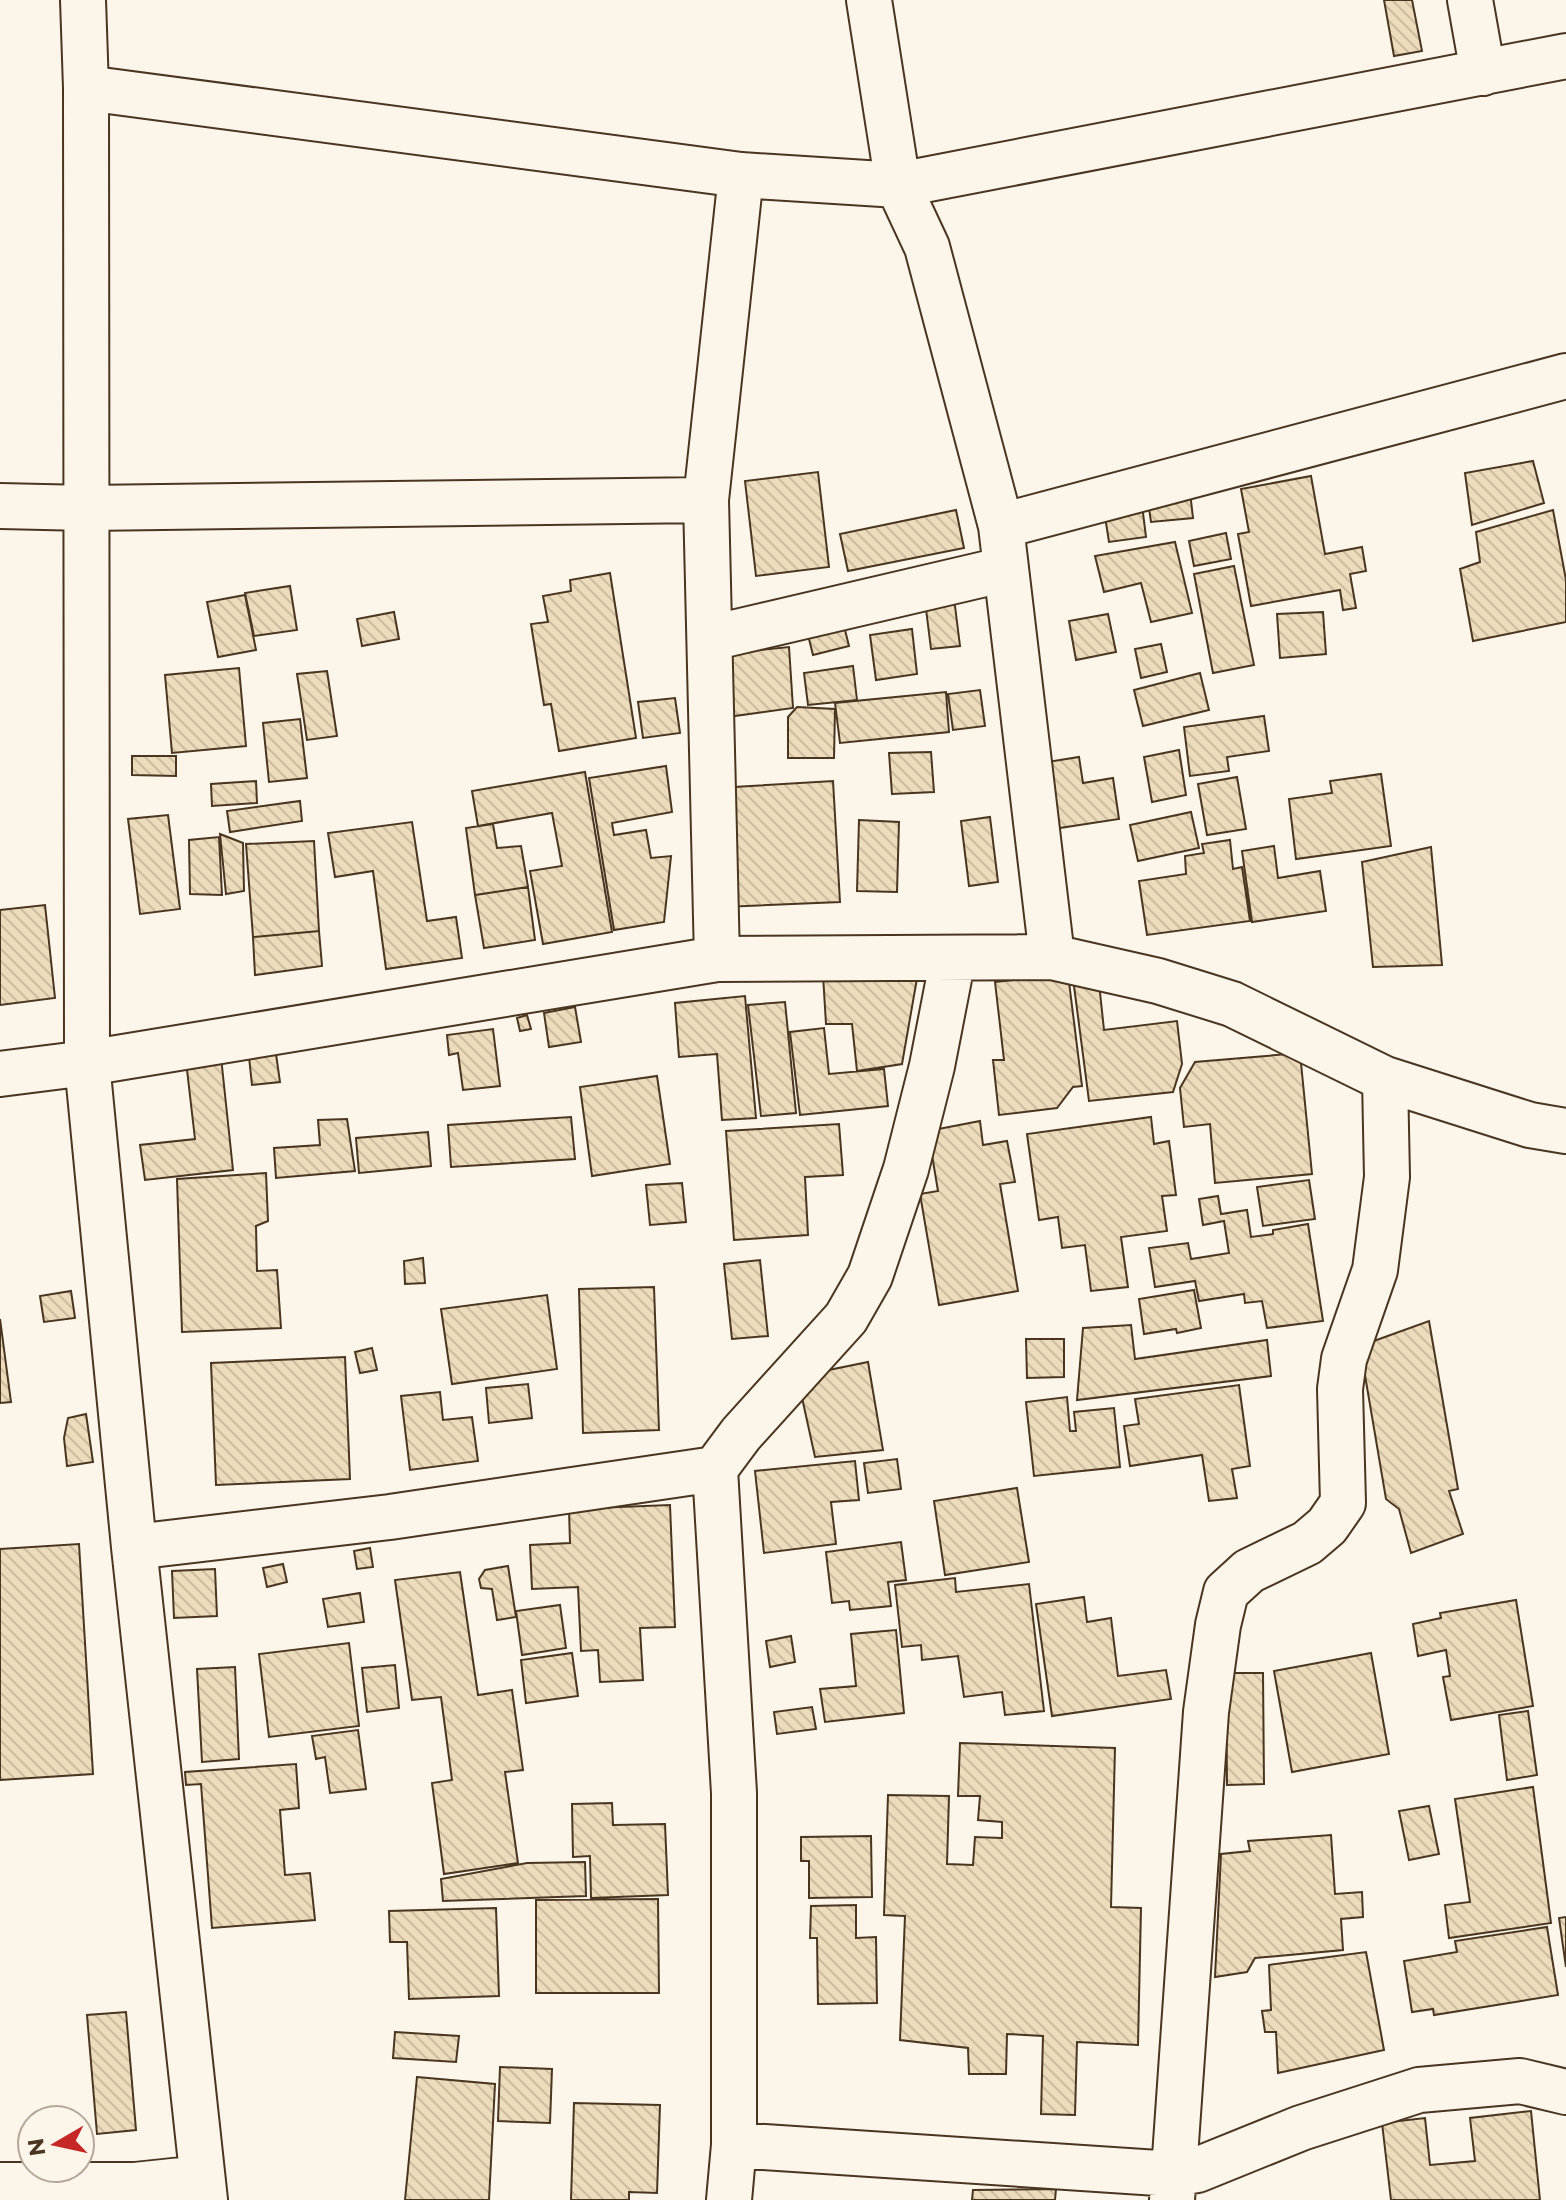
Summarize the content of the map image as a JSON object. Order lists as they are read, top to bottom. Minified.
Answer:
{"north":"left"}
